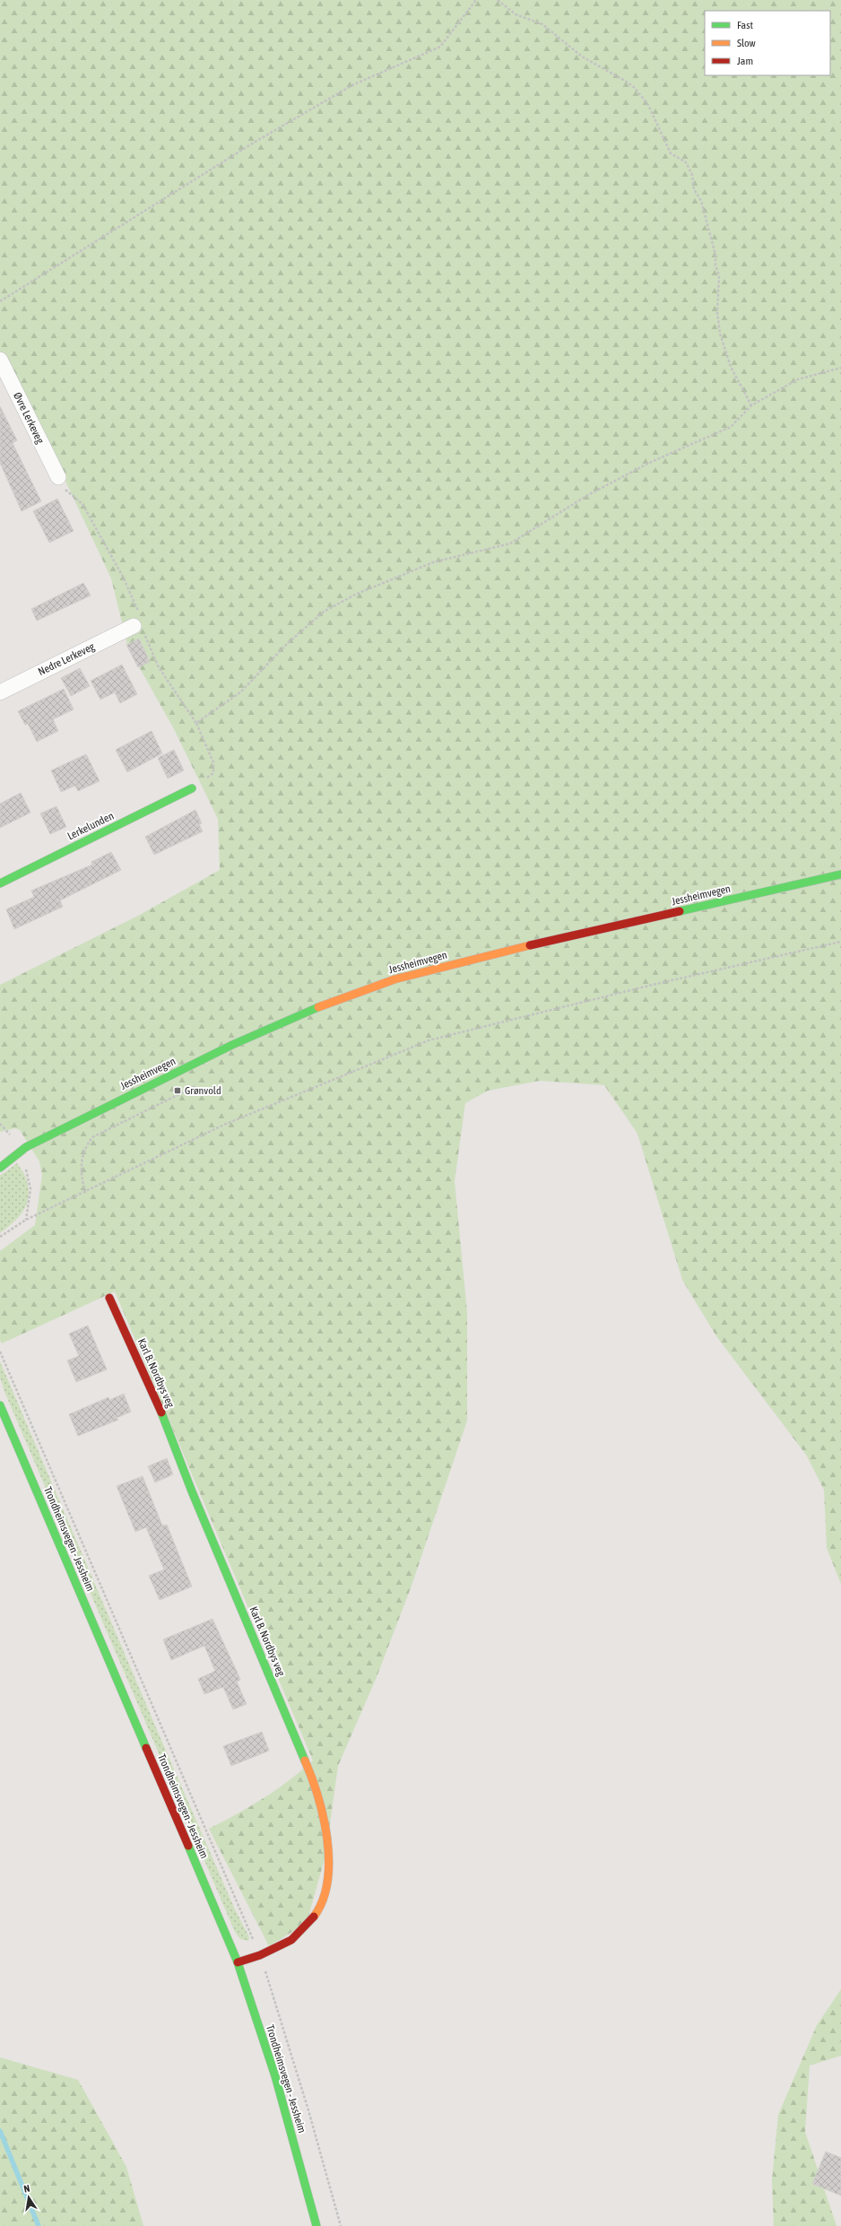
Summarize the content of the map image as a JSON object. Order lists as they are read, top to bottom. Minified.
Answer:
{"streets":{"main road":["Lerkelunden","Jessheimvegen","Karl B. Nordbys veg","Trondheimsvegen - Jessheim"],"street":["Øvre Lerkeveg","Nedre Lerkeveg"]},"crossings":[["Karl B. Nordbys veg","Trondheimsvegen - Jessheim"]],"places":{"transit":["Grønvold"]},"legend":["Fast","Slow","Jam"],"north":"top"}
